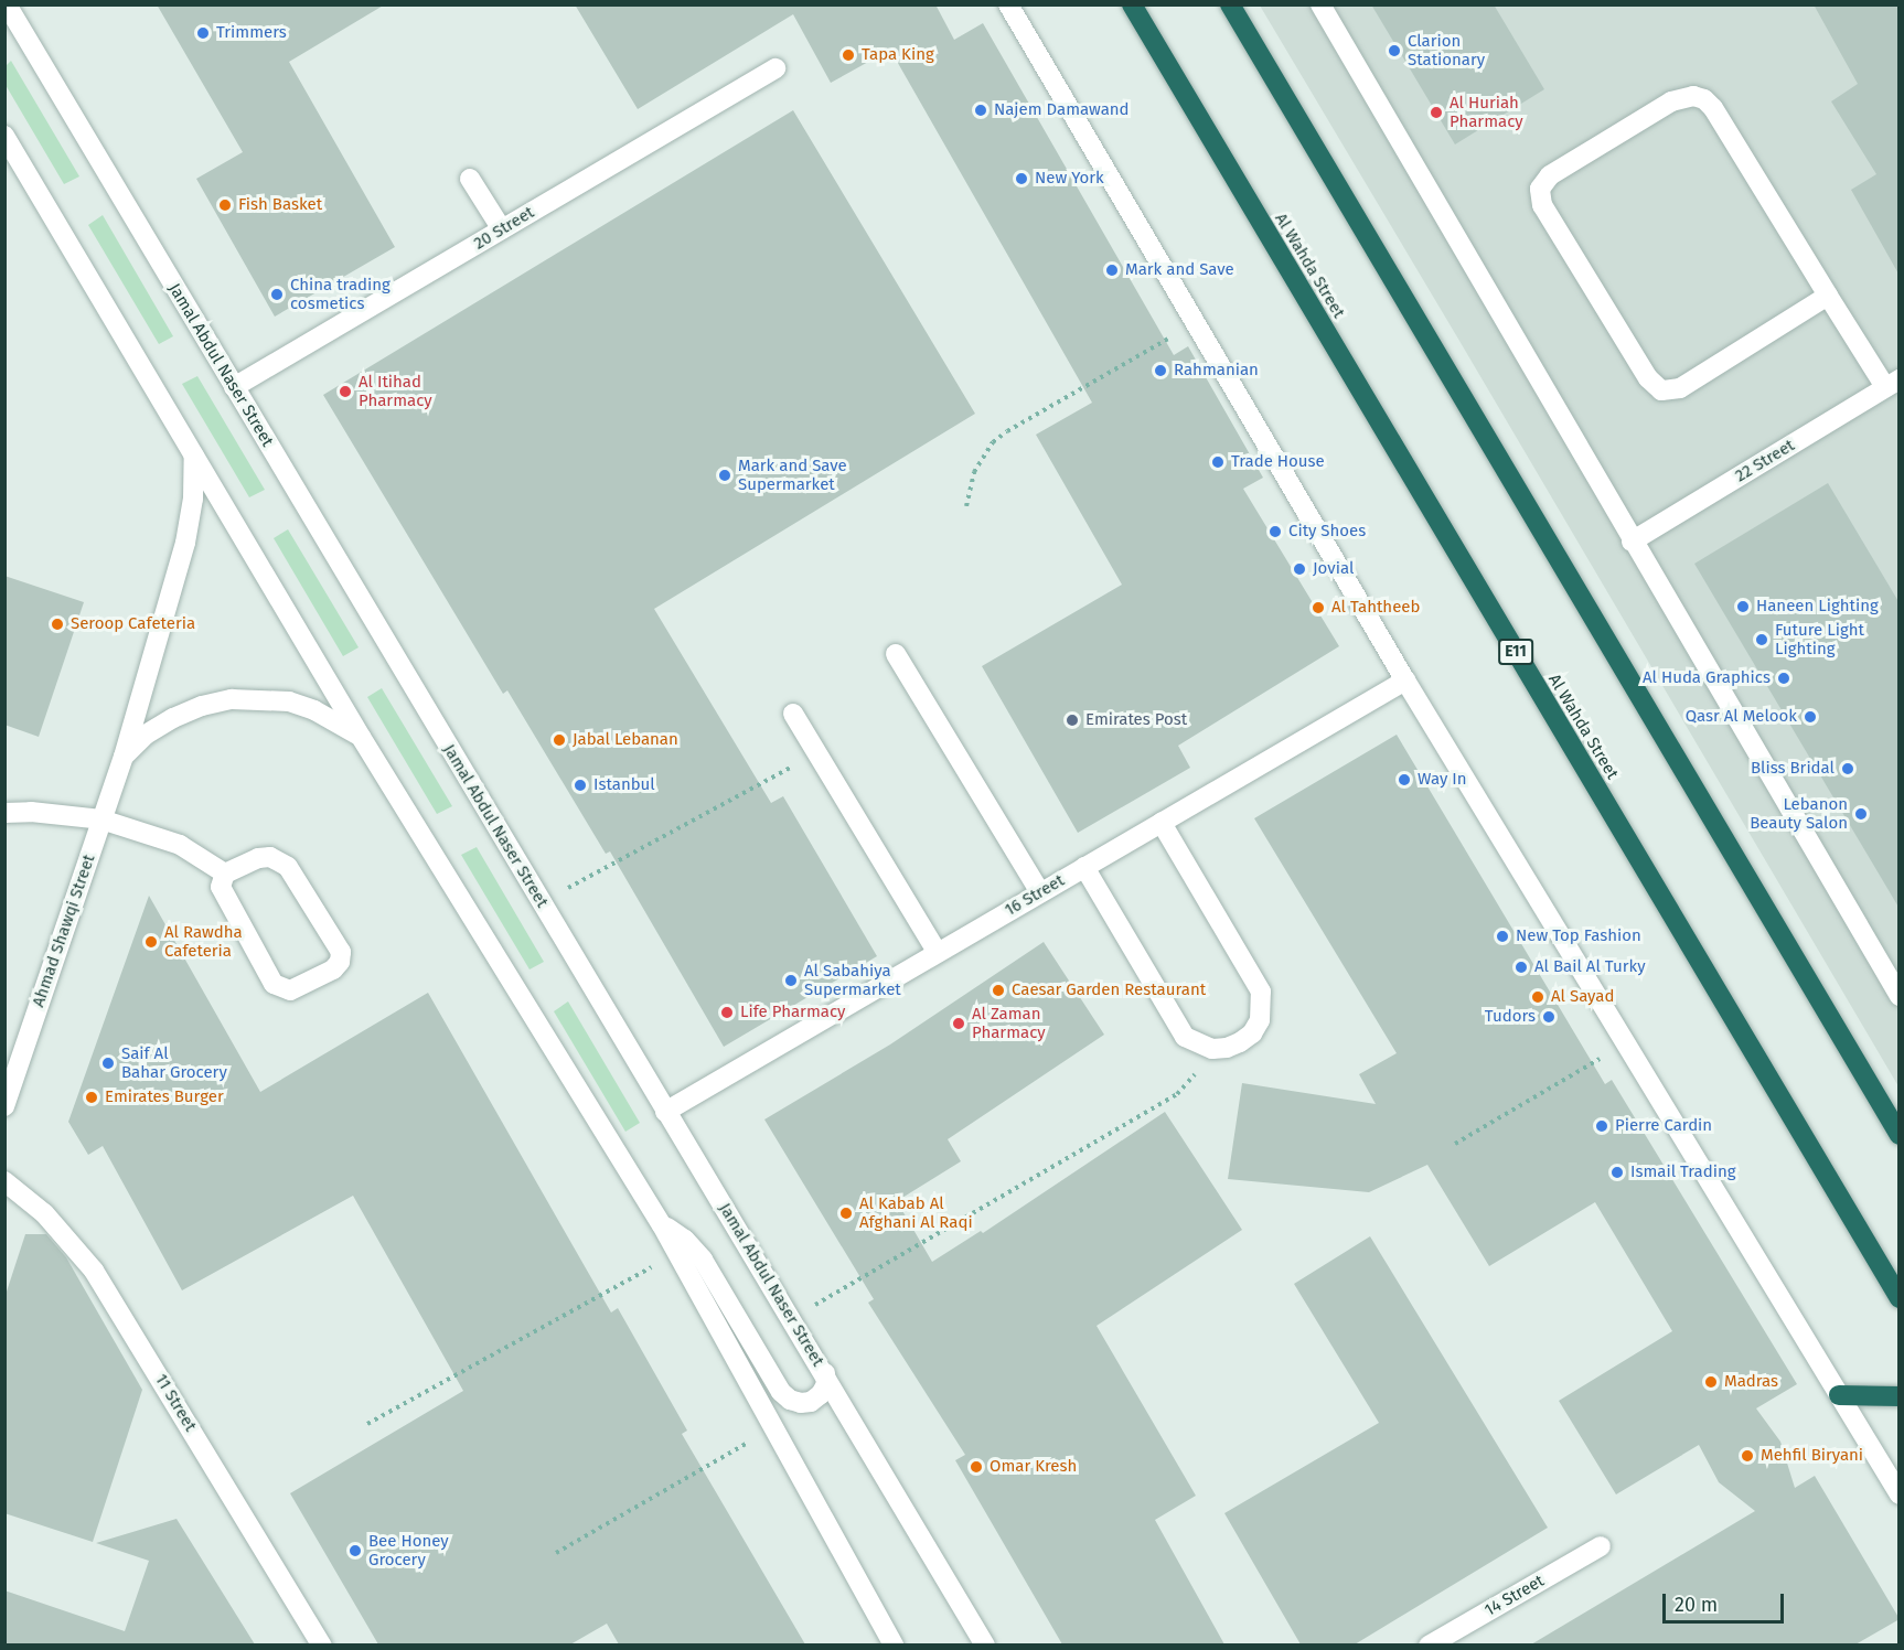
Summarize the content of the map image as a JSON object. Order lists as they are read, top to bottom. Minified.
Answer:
{"streets":{"highway":["Al Wahda Street","E11"],"street":["20 Street","Jamal Abdul Naser Street","22 Street","16 Street","Ahmad Shawqi Street","11 Street","14 Street"]},"crossings":[["20 Street","Jamal Abdul Naser Street"],["Jamal Abdul Naser Street","16 Street"]],"places":["Trimmers","Clarion Stationary","Tapa King","Najem Damawand","Al Huriah Pharmacy","New York","Fish Basket","Mark and Save","China trading cosmetics","Rahmanian","Al Itihad Pharmacy","Trade House","Mark and Save Supermarket","City Shoes","Jovial","Haneen Lighting","Al Tahtheeb","Seroop Cafeteria","Future Light Lighting","Al Huda Graphics","Qasr Al Melook","Emirates Post","Jabal Lebanan","Bliss Bridal","Way In","Istanbul","Lebanon Beauty Salon","New Top Fashion","Al Rawdha Cafeteria","Al Bail Al Turky","Al Sabahiya Supermarket","Caesar Garden Restaurant","Al Sayad","Life Pharmacy","Tudors","Al Zaman Pharmacy","Saif Al Bahar Grocery","Emirates Burger","Pierre Cardin","Ismail Trading","Al Kabab Al Afghani Al Raqi","Madras","Mehfil Biryani","Omar Kresh","Bee Honey Grocery"],"scale_bar":"20 m"}
